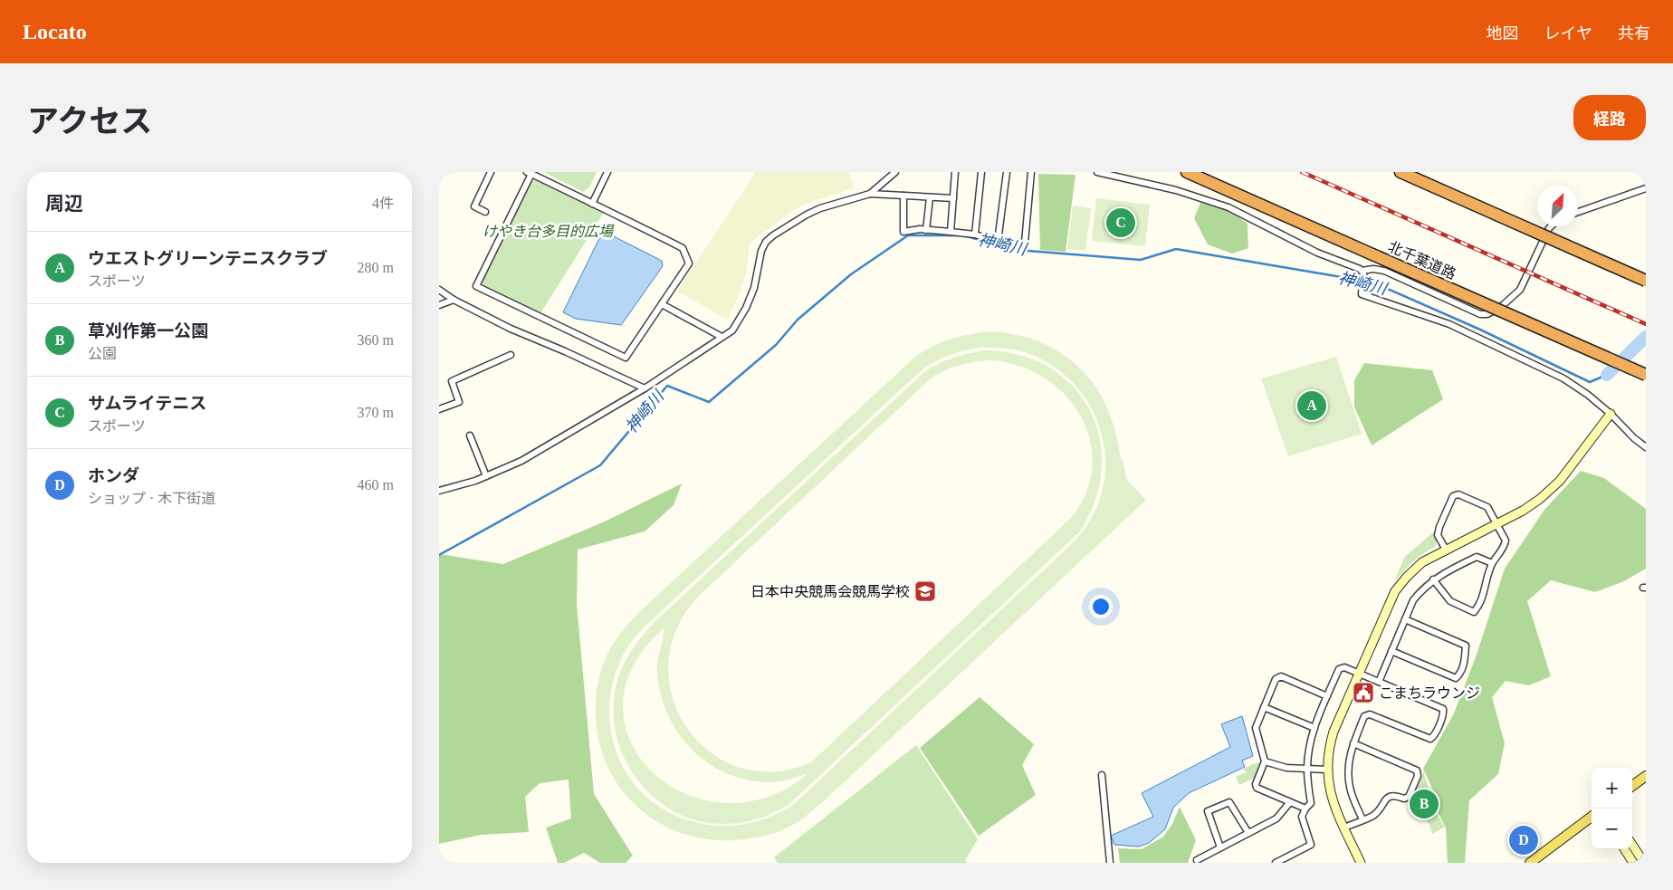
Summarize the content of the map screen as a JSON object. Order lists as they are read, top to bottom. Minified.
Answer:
{"streets":{"highway":["北千葉道路"]},"water":["神崎川"],"parks":["けやき台多目的広場"],"places":{"school or university":["日本中央競馬会競馬学校"],"public building":["こまちラウンジ"]},"north":"top right","page":{"header":"Locato","nav":["地図","レイヤ","共有"],"title":"アクセス","buttons":"経路","heading":["周辺","4件"],"pins":["C","A","B","D"],"list":[{"mark":"A","name":"ウエストグリーンテニスクラブ","note":"スポーツ","value":"280 m"},{"mark":"B","name":"草刈作第一公園","note":"公園","value":"360 m"},{"mark":"C","name":"サムライテニス","note":"スポーツ","value":"370 m"},{"mark":"D","name":"ホンダ","note":"ショップ · 木下街道","value":"460 m"}],"map_buttons":["+","−"]}}
